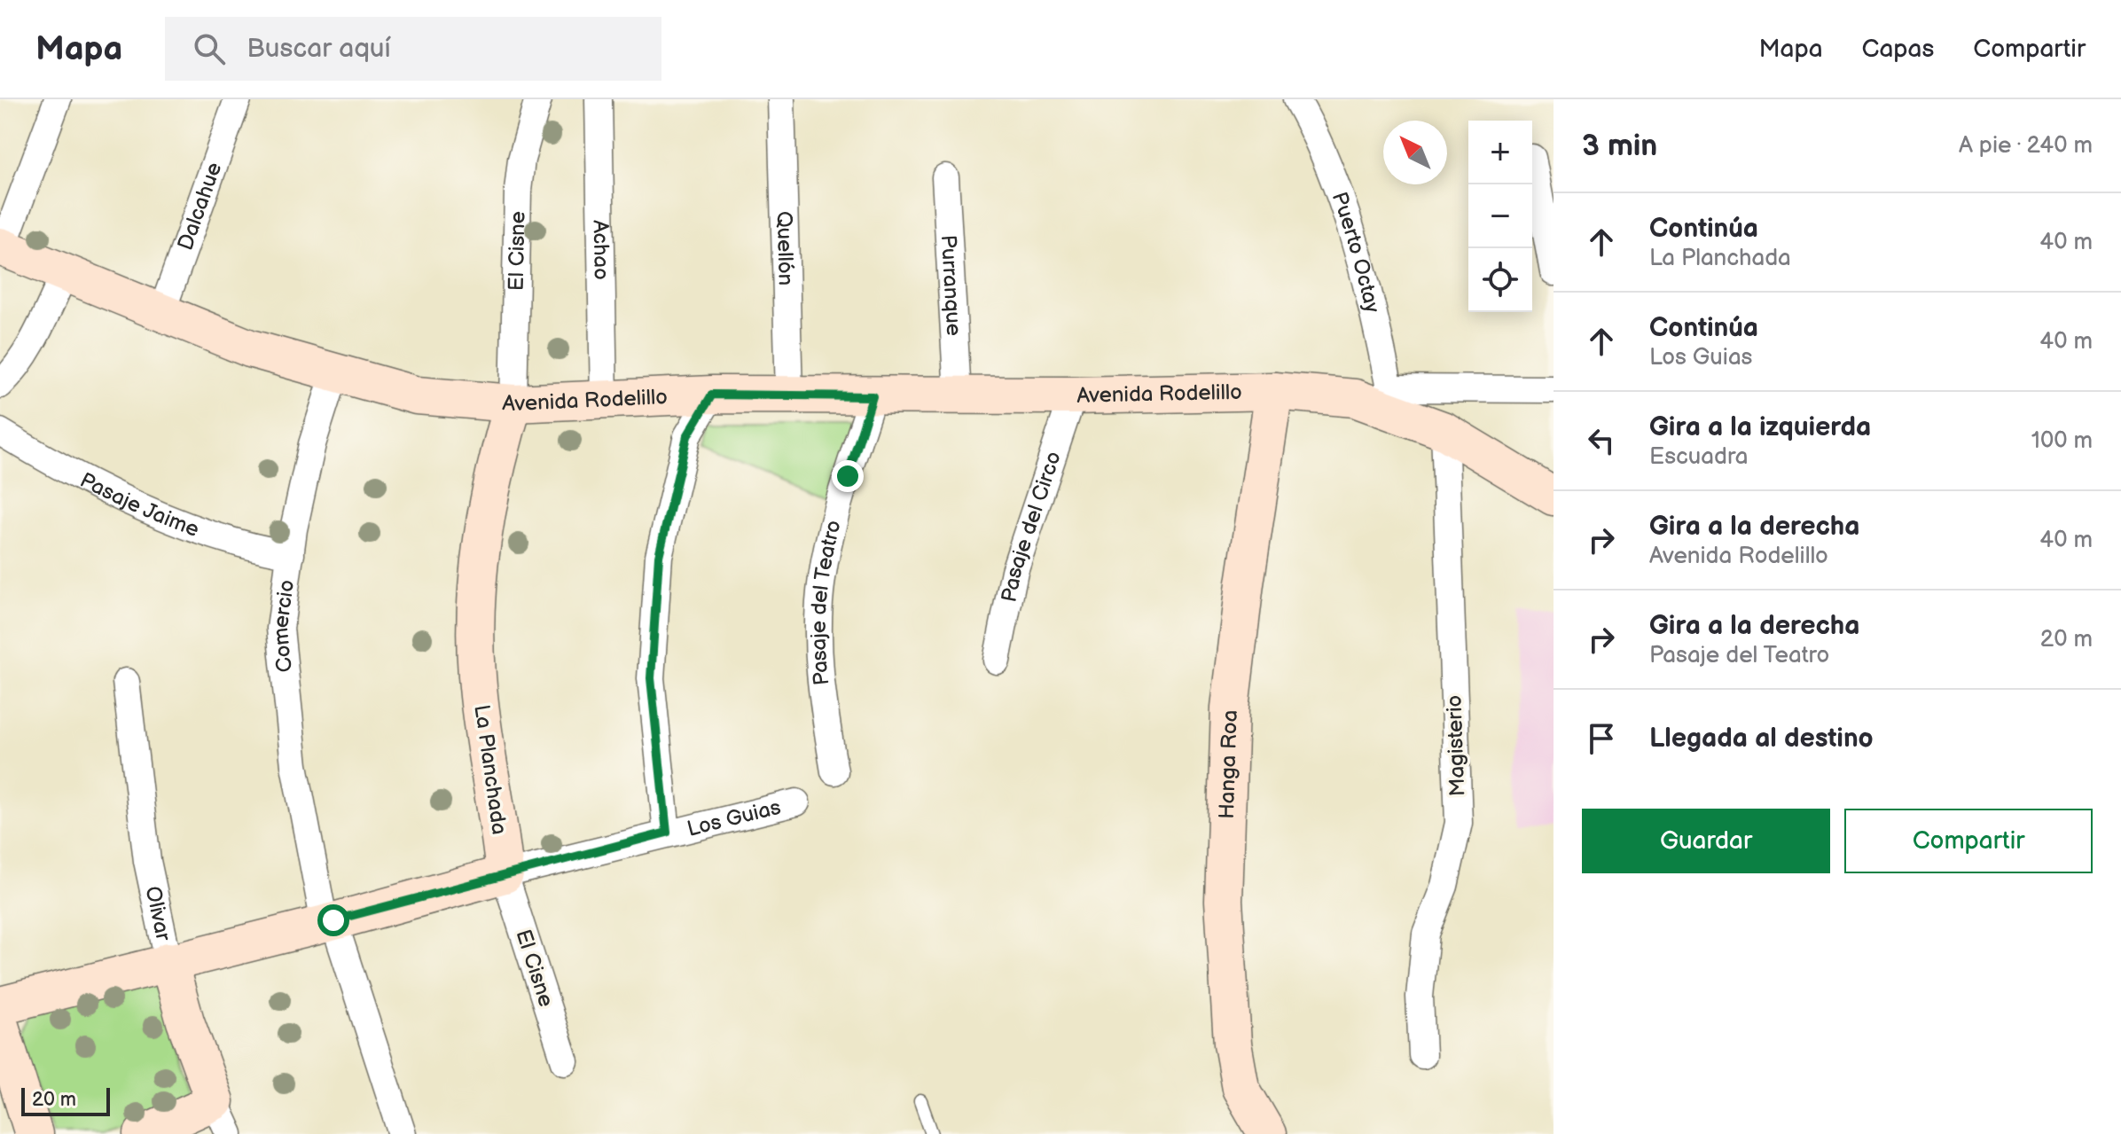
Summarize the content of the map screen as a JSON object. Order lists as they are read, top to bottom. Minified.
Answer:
{"streets":{"street":["Dalcahue","Quellón","Achao","El Cisne","Puerto Octay","Purranque","Avenida Rodelillo","Pasaje Jaime","Pasaje del Circo","Pasaje del Teatro","Comercio","Magisterio","Hanga Roa","La Planchada","Los Guias","Olivar"]},"crossings":[["Dalcahue","Avenida Rodelillo"],["Quellón","Avenida Rodelillo"],["Achao","Avenida Rodelillo"],["El Cisne","Avenida Rodelillo"],["El Cisne","La Planchada"],["El Cisne","Los Guias"],["Puerto Octay","Avenida Rodelillo"],["Purranque","Avenida Rodelillo"],["Avenida Rodelillo","Pasaje del Circo"],["Avenida Rodelillo","Pasaje del Teatro"],["Avenida Rodelillo","Comercio"],["Avenida Rodelillo","Magisterio"],["Avenida Rodelillo","Hanga Roa"],["Avenida Rodelillo","La Planchada"],["Pasaje Jaime","Comercio"],["La Planchada","Los Guias"]],"scale_bar":"20 m","north":"top left","page":{"header":"Mapa","search":"Buscar aquí","nav":["Mapa","Capas","Compartir"],"heading":["3 min","A pie · 240 m"],"map_buttons":["+","−"],"list":[["Continúa","La Planchada","40 m"],["Continúa","Los Guias","40 m"],["Gira a la izquierda","Escuadra","100 m"],["Gira a la derecha","Avenida Rodelillo","40 m"],["Gira a la derecha","Pasaje del Teatro","20 m"],"Llegada al destino"],"buttons":["Guardar","Compartir"],"scale":"20 m"}}
